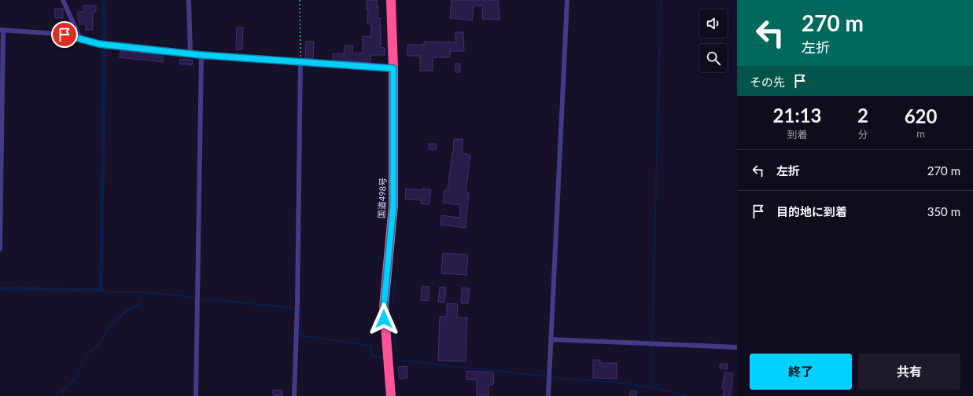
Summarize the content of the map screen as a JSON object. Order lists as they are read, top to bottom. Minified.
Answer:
{"streets":{"highway":["国道498号"]},"page":{"turn":["270 m","左折"],"then":"その先","eta":["21:13","到着","2","分","620","m"],"list":[{"name":"左折","value":"270 m"},{"name":"目的地に到着","value":"350 m"}],"buttons":["終了","共有"]}}
